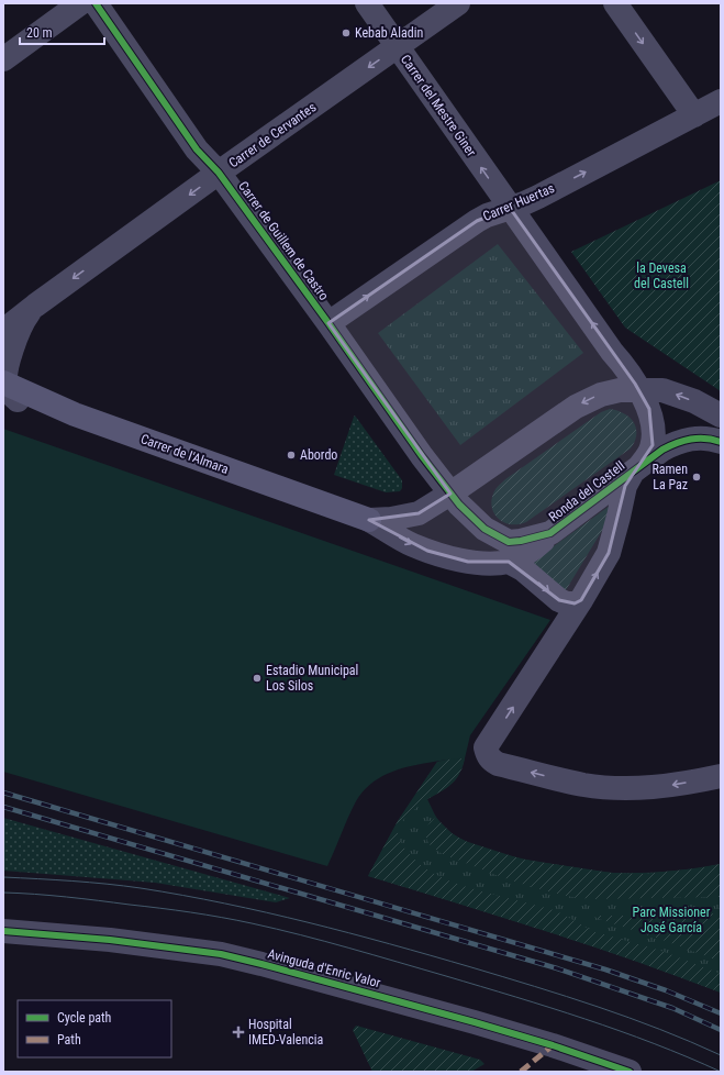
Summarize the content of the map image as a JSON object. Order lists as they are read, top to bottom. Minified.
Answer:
{"streets":{"street":["Carrer del Mestre Giner","Carrer de Cervantes","Carrer Huertas","Carrer de Guillem de Castro","Carrer de l'Almara","Ronda del Castell","Avinguda d'Enric Valor"]},"crossings":[["Carrer del Mestre Giner","Carrer de Cervantes"],["Carrer del Mestre Giner","Carrer Huertas"],["Carrer del Mestre Giner","Ronda del Castell"],["Carrer de Cervantes","Carrer de Guillem de Castro"],["Carrer Huertas","Carrer de Guillem de Castro"],["Carrer Huertas","Ronda del Castell"],["Carrer de Guillem de Castro","Carrer de l'Almara"],["Carrer de Guillem de Castro","Ronda del Castell"],["Carrer de l'Almara","Ronda del Castell"]],"one_way":["Carrer de Cervantes","Ronda del Castell"],"parks":["la Devesa del Castell","Parc Missioner José García"],"places":{"other":["Kebab Aladin","Abordo","Ramen La Paz","Estadio Municipal Los Silos"],"health":["Hospital IMED-Valencia"]},"legend":["Cycle path","Path"],"scale_bar":"20 m"}
